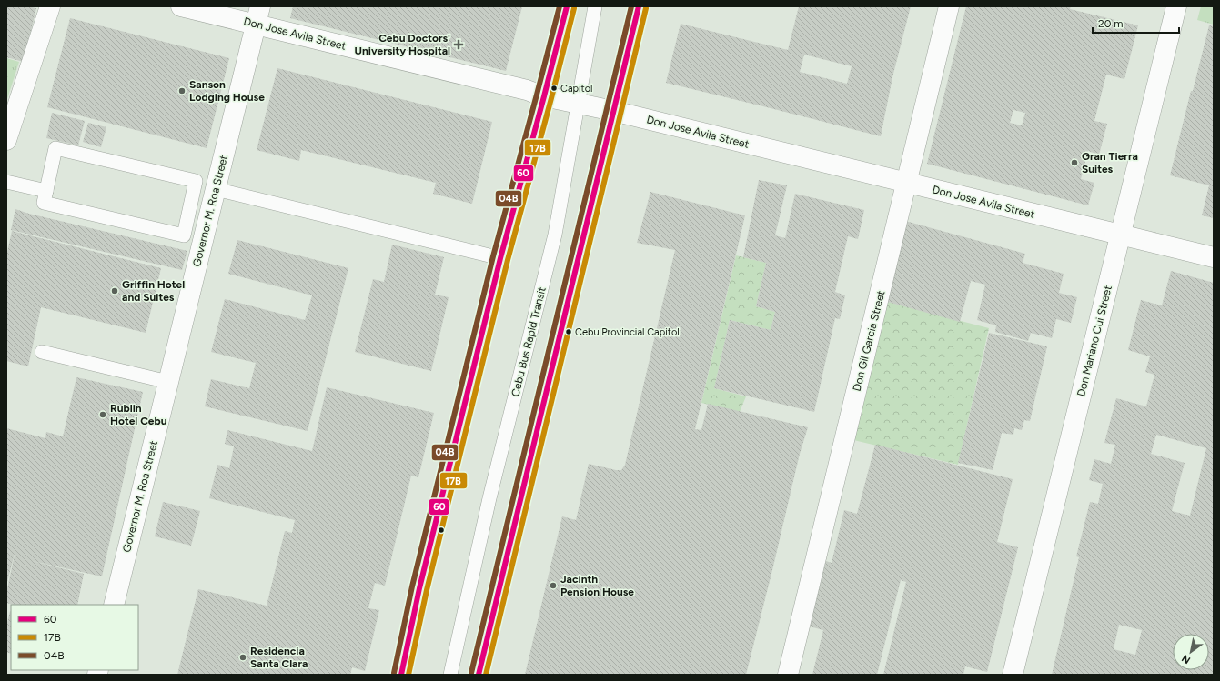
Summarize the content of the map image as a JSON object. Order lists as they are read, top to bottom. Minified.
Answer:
{"streets":{"street":["Don Jose Avila Street","Governor M. Roa Street","Don Gil Garcia Street","Don Mariano Cui Street"],"lane":["Cebu Bus Rapid Transit"]},"crossings":[["Don Jose Avila Street","Governor M. Roa Street"],["Don Jose Avila Street","Don Gil Garcia Street"],["Don Jose Avila Street","Don Mariano Cui Street"],["Don Jose Avila Street","Cebu Bus Rapid Transit"]],"places":{"health":["Cebu Doctors' University Hospital"],"other":["Capitol","Sanson Lodging House","Gran Tierra Suites","Griffin Hotel and Suites","Cebu Provincial Capitol","Rublin Hotel Cebu","Jacinth Pension House","Residencia Santa Clara"]},"lines":["transit line 60","transit line 04B","transit line 17B"],"legend":["60","17B","04B"],"scale_bar":"20 m","north":"bottom left"}
